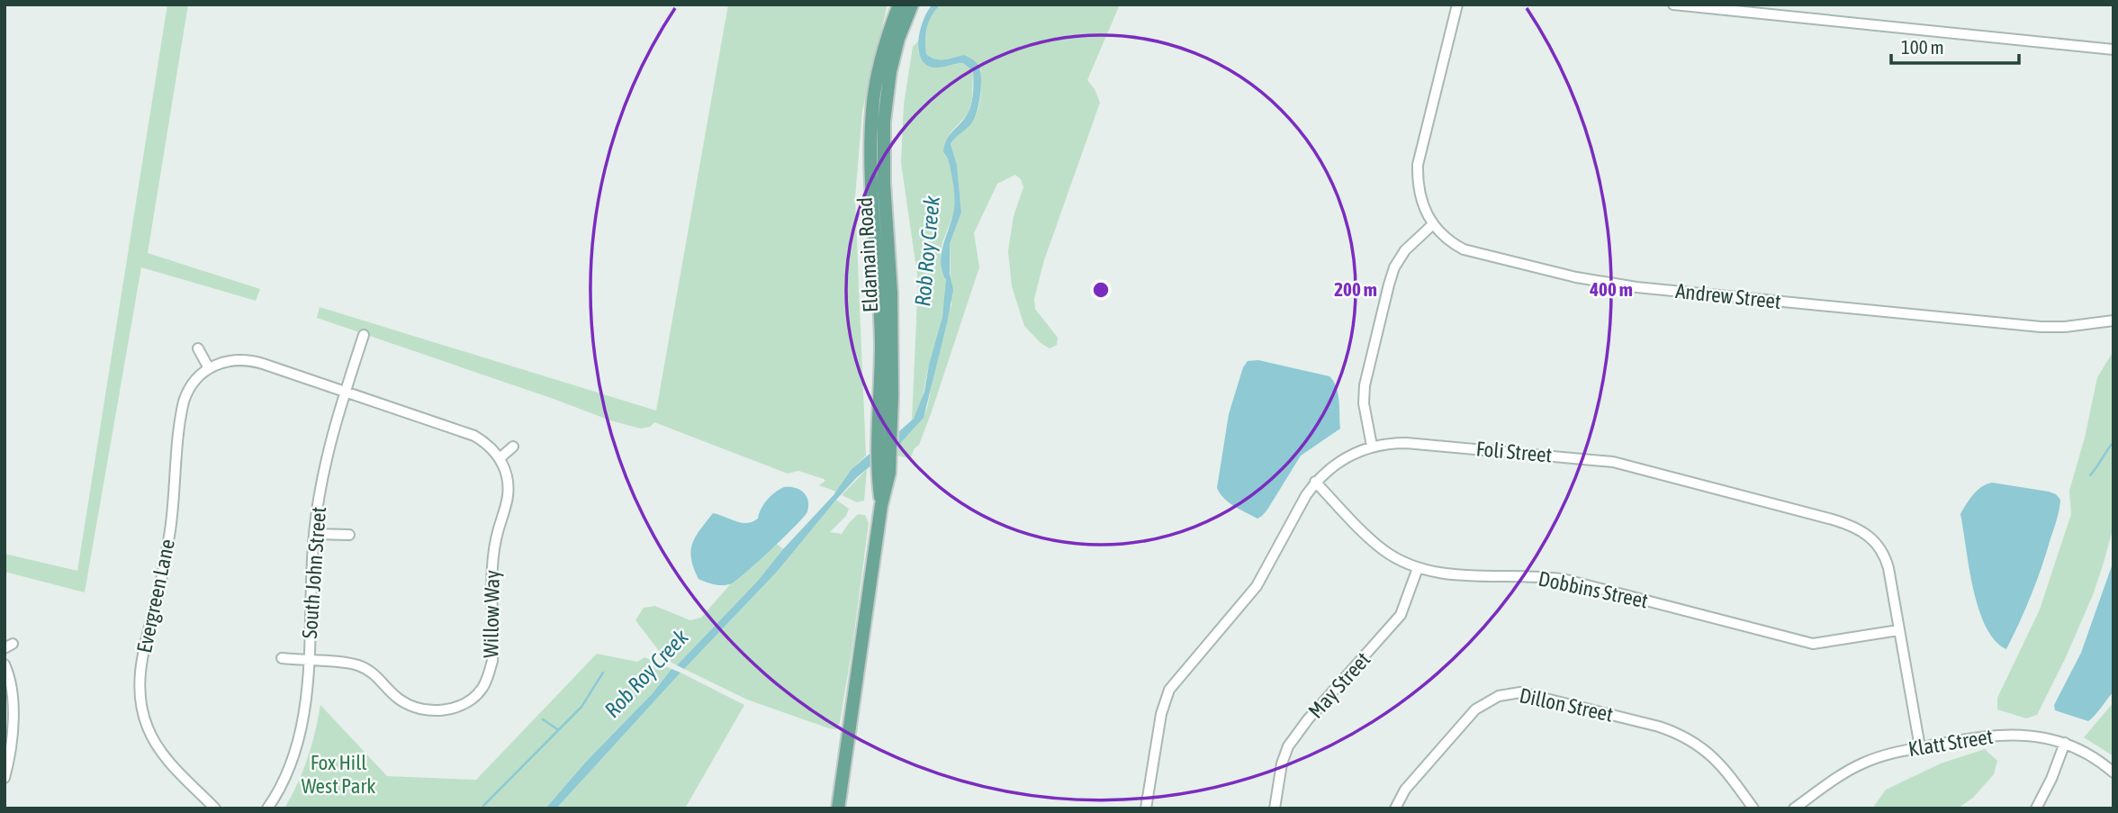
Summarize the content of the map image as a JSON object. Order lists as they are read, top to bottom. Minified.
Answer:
{"streets":{"main road":["Eldamain Road"],"street":["Andrew Street","Foli Street","South John Street","Dobbins Street","Evergreen Lane","Willow Way","May Street","Dillon Street","Klatt Street"]},"crossings":[["Foli Street","Dobbins Street"],["Foli Street","Klatt Street"],["South John Street","Willow Way"],["Dobbins Street","May Street"]],"water":["Rob Roy Creek"],"parks":["Fox Hill West Park"],"scale_bar":"100 m","rings":["200 m","400 m"]}
